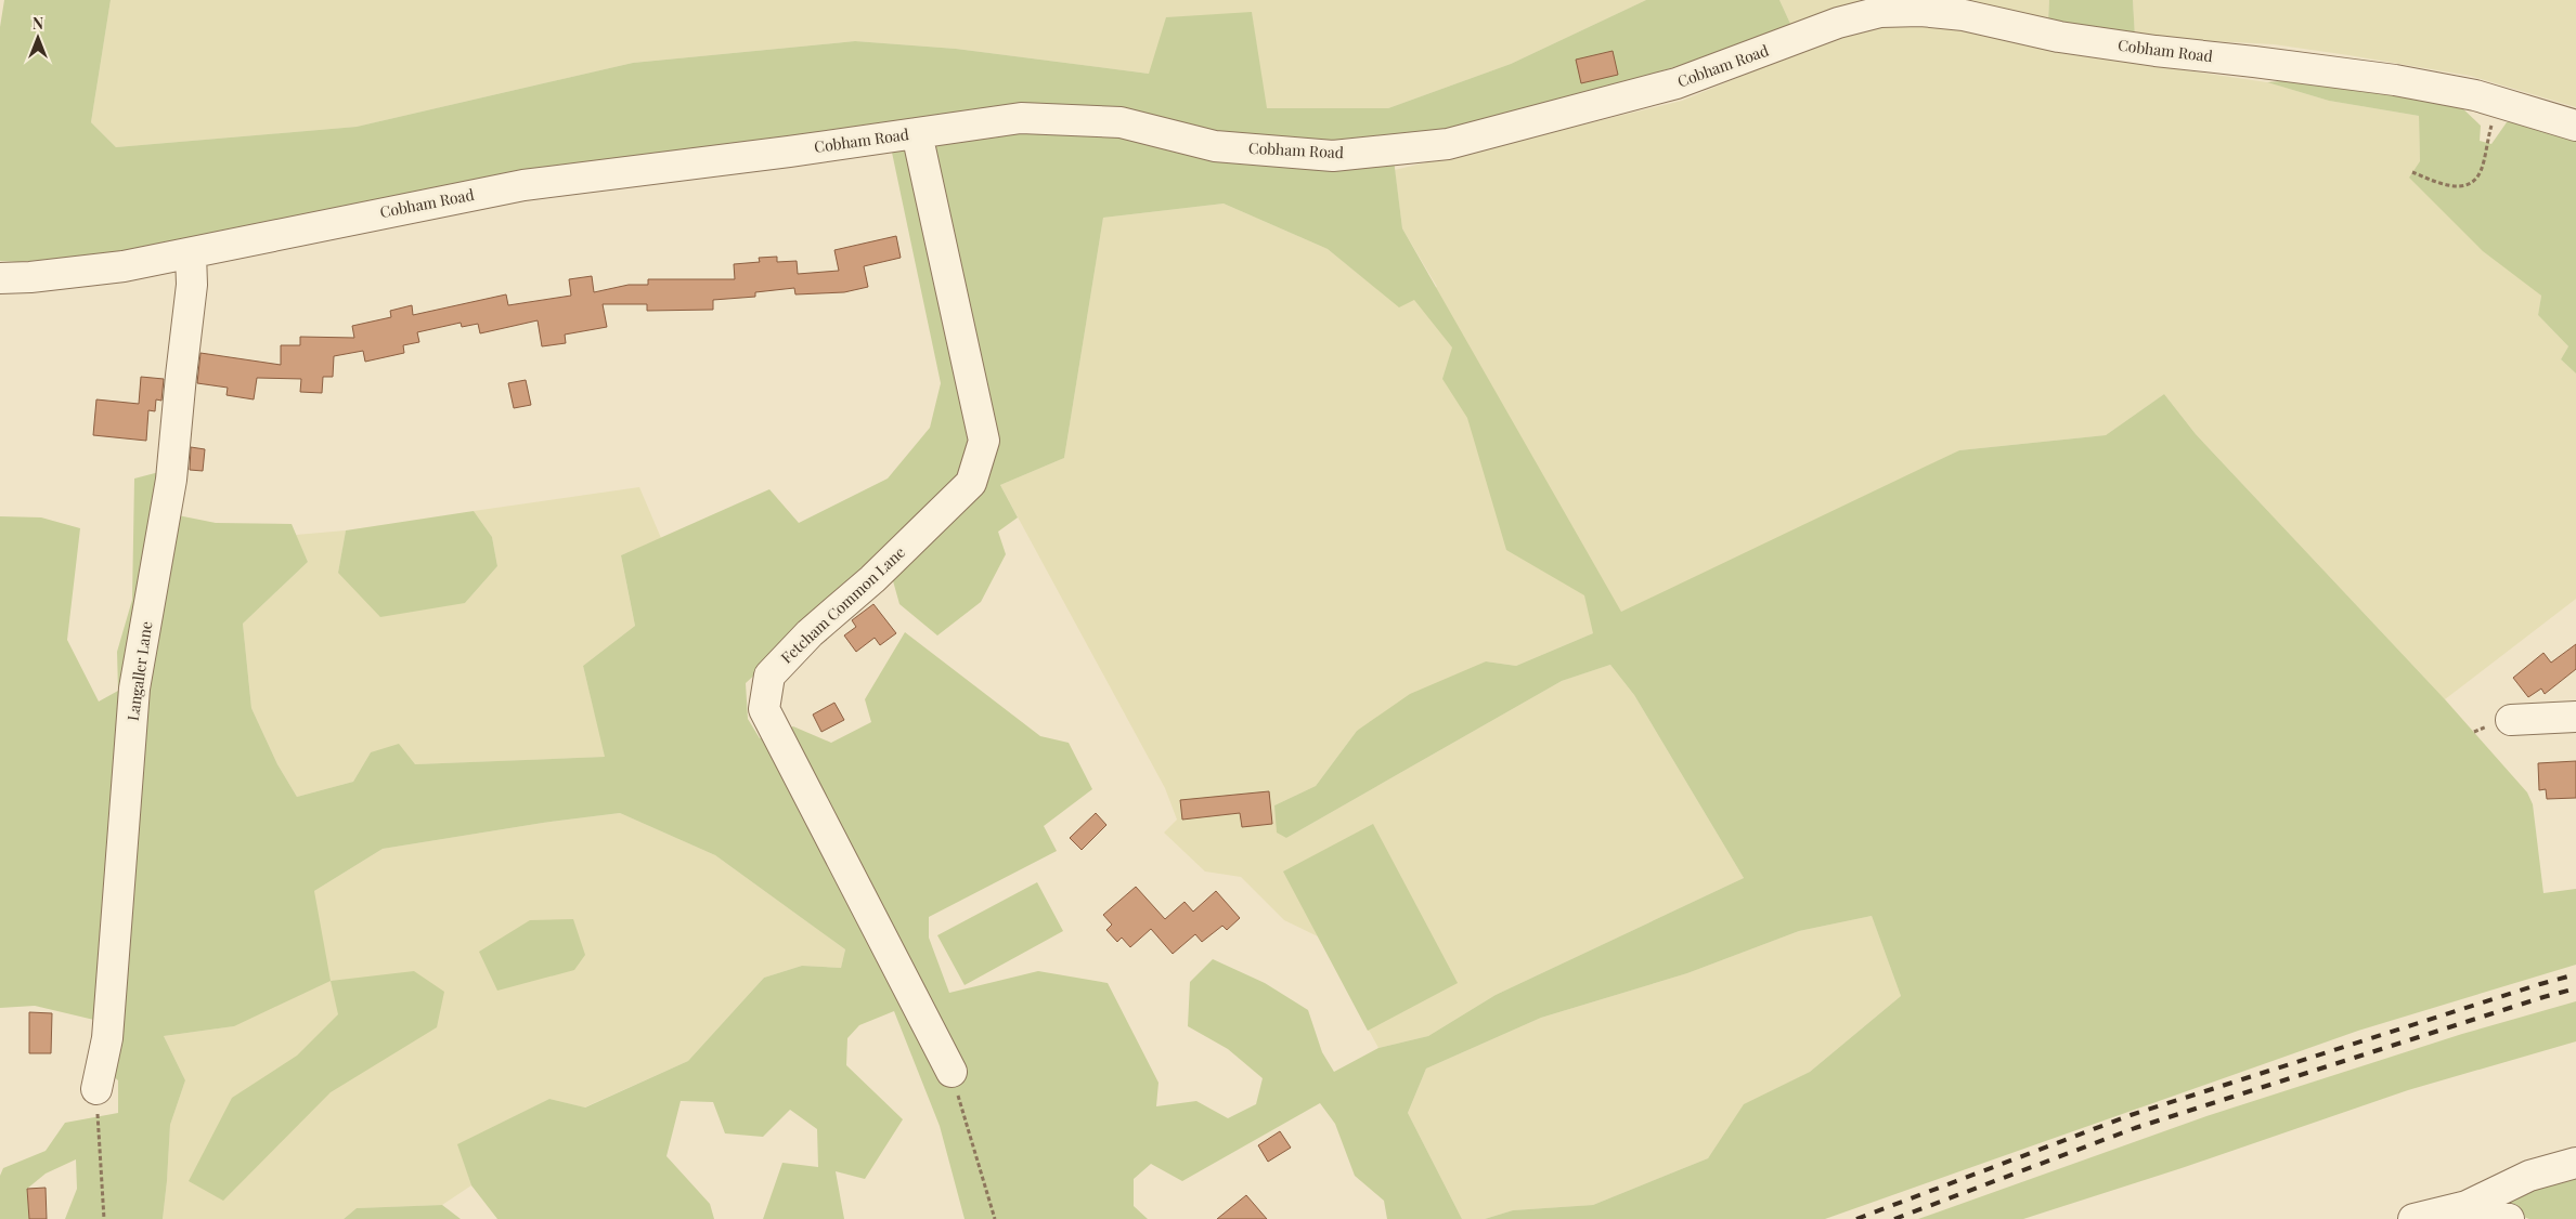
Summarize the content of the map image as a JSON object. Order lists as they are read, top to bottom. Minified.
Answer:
{"streets":{"street":["Cobham Road","Fetcham Common Lane","Langaller Lane"]},"crossings":[["Cobham Road","Fetcham Common Lane"],["Cobham Road","Langaller Lane"]],"north":"top"}
